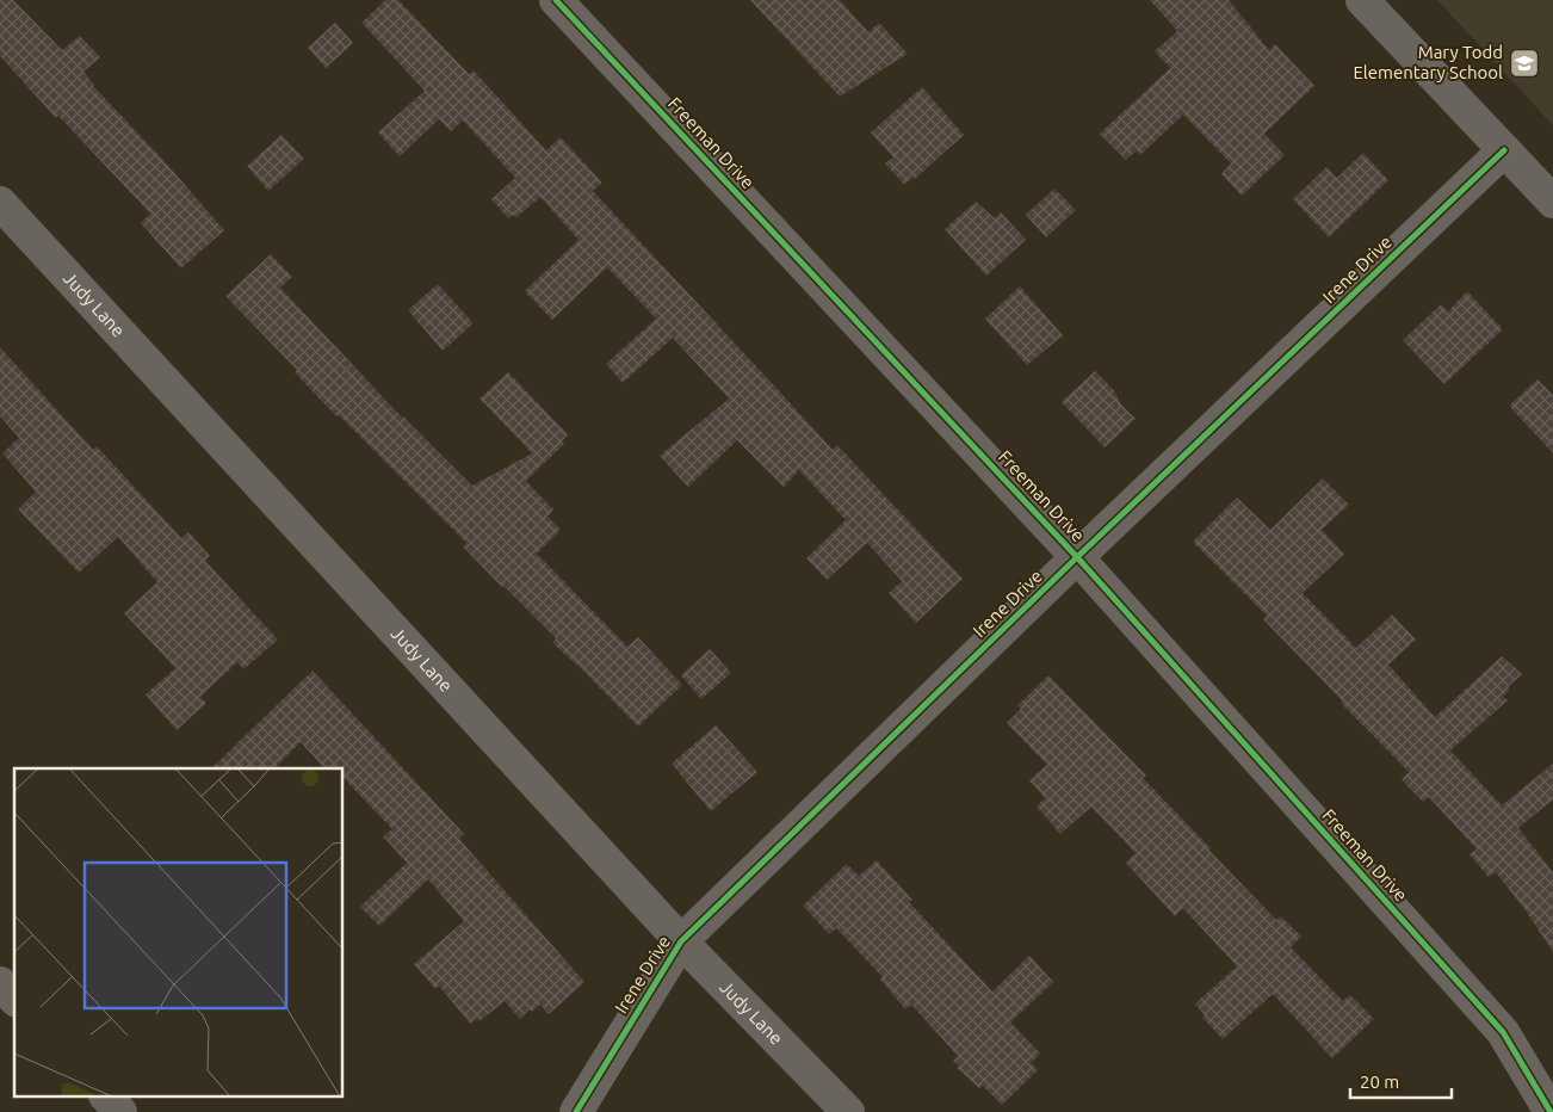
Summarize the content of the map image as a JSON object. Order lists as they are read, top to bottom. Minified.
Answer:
{"streets":{"street":["Freeman Drive","Irene Drive","Judy Lane"]},"crossings":[["Freeman Drive","Irene Drive"],["Irene Drive","Judy Lane"]],"places":{"school or university":["Mary Todd Elementary School"]},"scale_bar":"20 m"}
